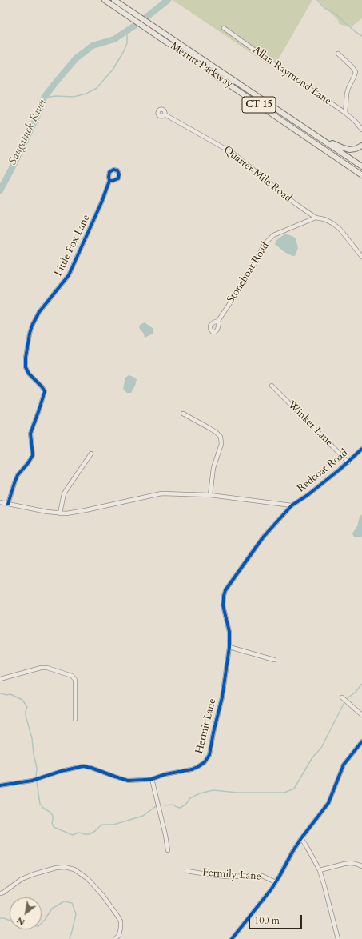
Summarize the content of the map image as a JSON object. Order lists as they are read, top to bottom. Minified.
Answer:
{"streets":{"highway":["Merritt Parkway","CT 15"],"street":["Allan Raymond Lane","Quarter Mile Road","Little Fox Lane","Stoneboat Road","Winker Lane","Redcoat Road","Hermit Lane","Fermily Lane"]},"crossings":[["Quarter Mile Road","Stoneboat Road"],["Little Fox Lane","Redcoat Road"],["Winker Lane","Redcoat Road"],["Redcoat Road","Hermit Lane"]],"water":["Saugatuck River"],"scale_bar":"100 m","north":"bottom left"}
